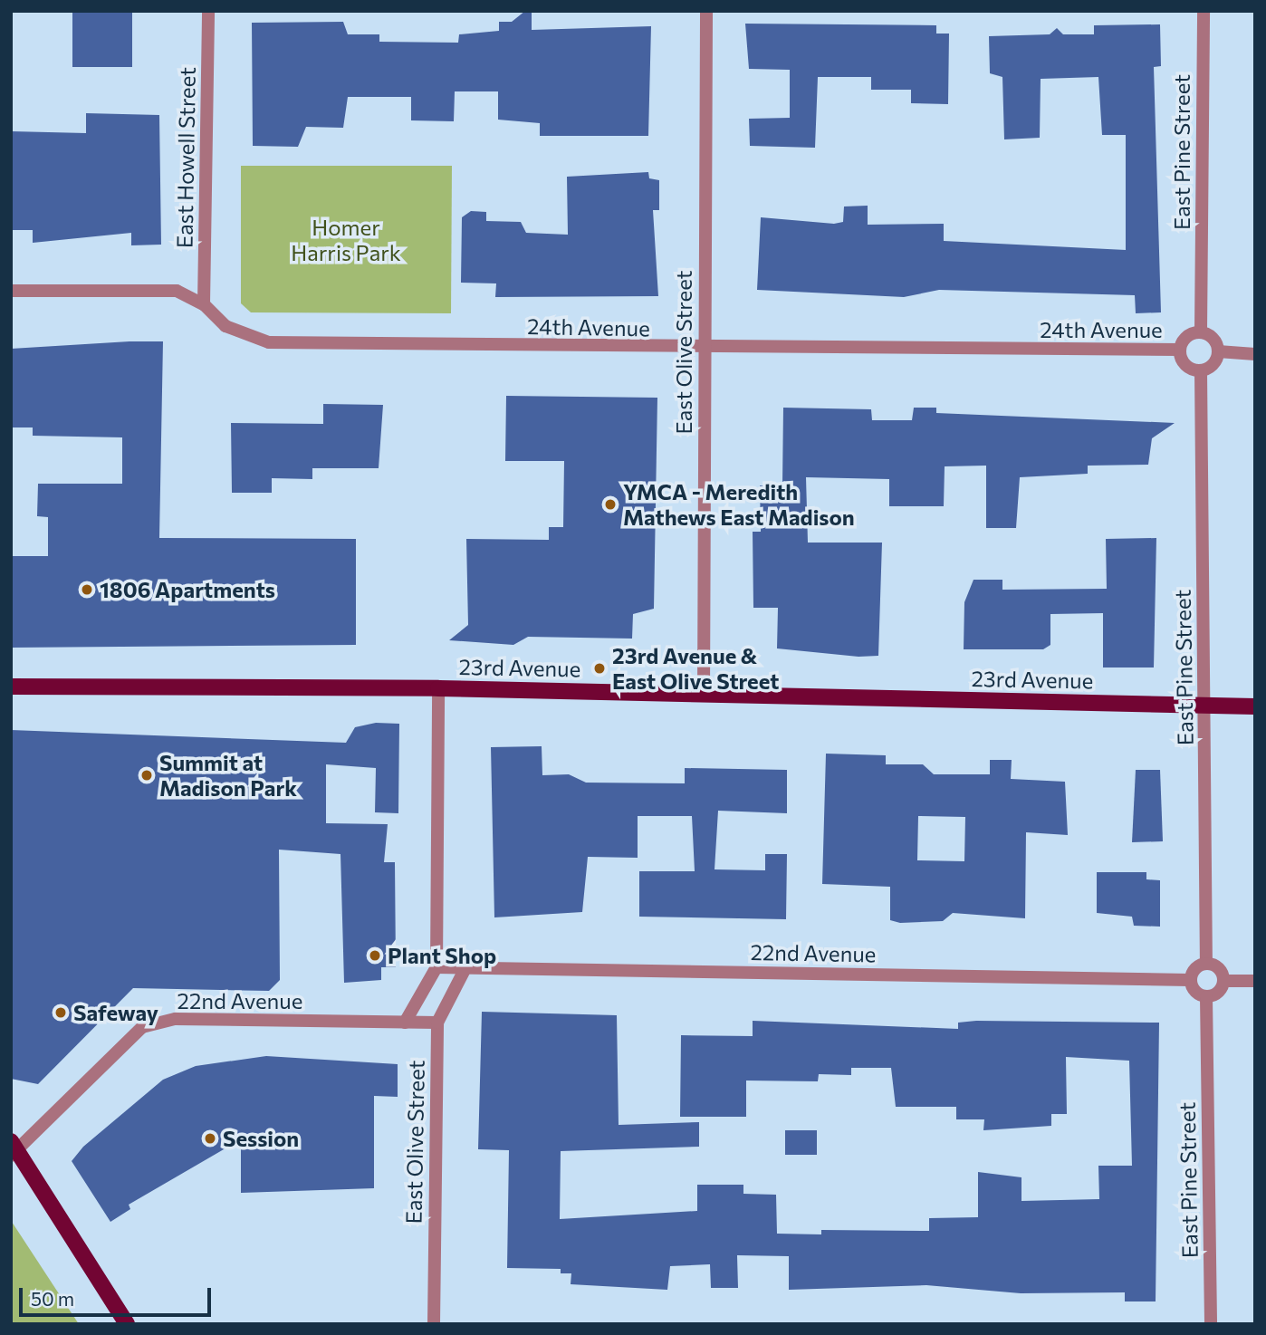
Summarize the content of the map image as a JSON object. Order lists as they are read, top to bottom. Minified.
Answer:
{"streets":{"main road":["23rd Avenue"],"street":["East Pine Street","East Howell Street","24th Avenue","East Olive Street","22nd Avenue"]},"crossings":[["East Pine Street","24th Avenue"],["East Pine Street","23rd Avenue"],["East Pine Street","22nd Avenue"],["East Howell Street","24th Avenue"],["24th Avenue","East Olive Street"],["East Olive Street","23rd Avenue"],["East Olive Street","22nd Avenue"]],"parks":["Homer Harris Park"],"places":["YMCA - Meredith Mathews East Madison","1806 Apartments","23rd Avenue & East Olive Street","Summit at Madison Park","Plant Shop","Safeway","Session"],"scale_bar":"50 m"}
